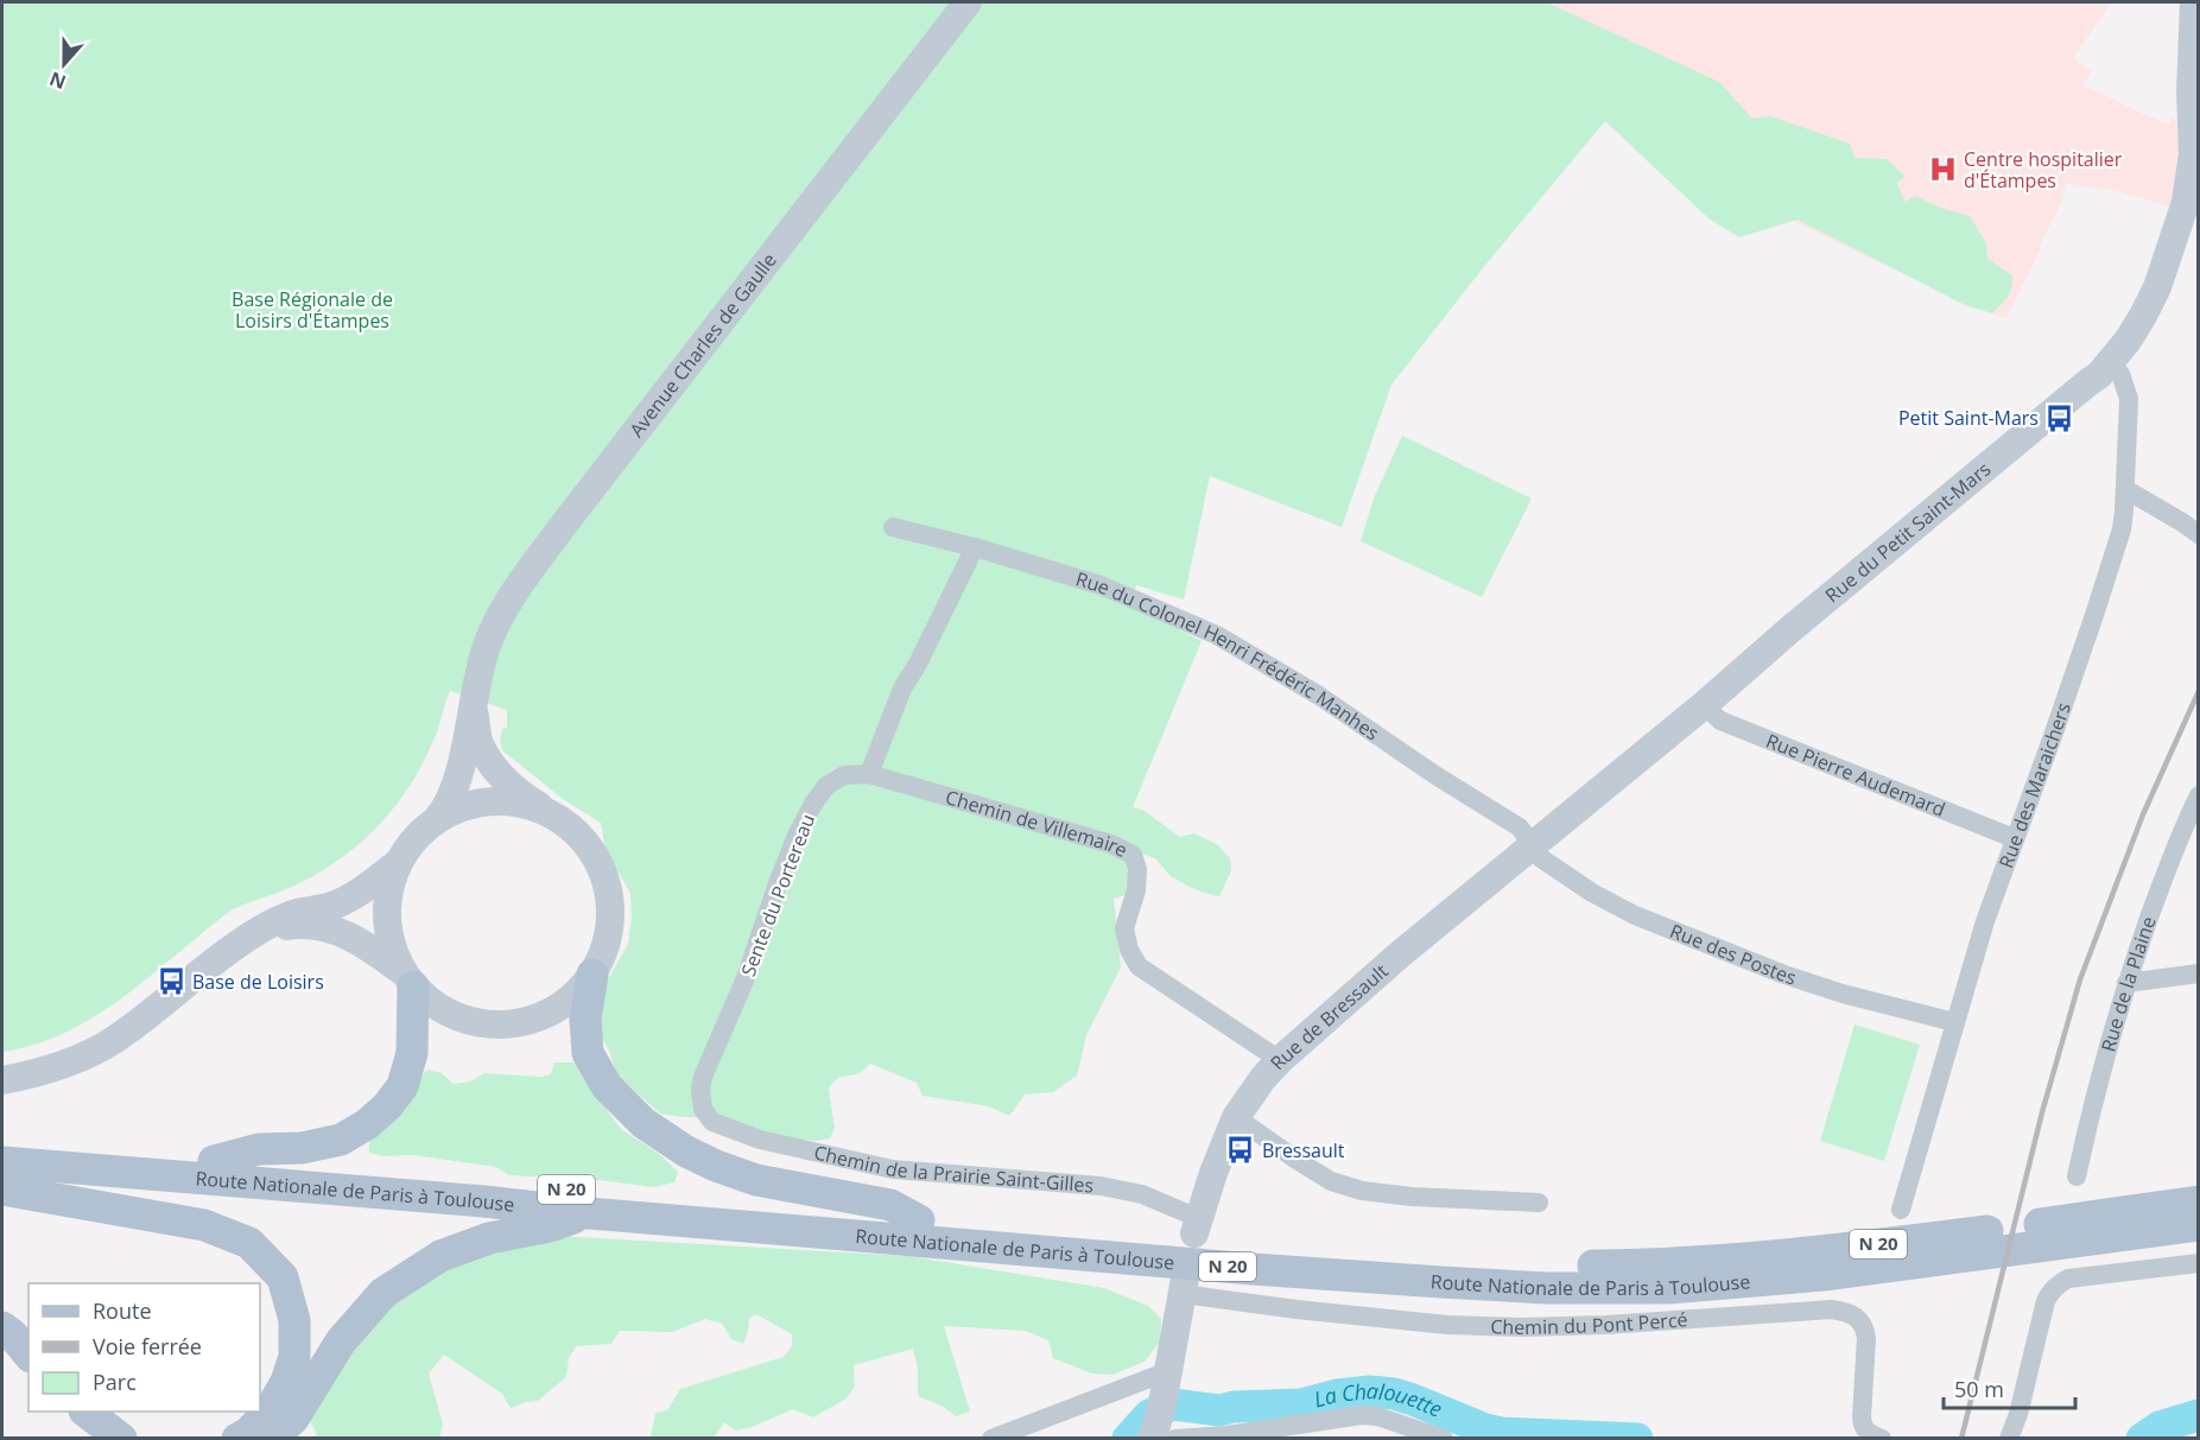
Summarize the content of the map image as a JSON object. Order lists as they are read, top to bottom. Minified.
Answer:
{"streets":{"main road":["Avenue Charles de Gaulle","Rue du Petit Saint-Mars","Rue de Bressault","N 20","Route Nationale de Paris à Toulouse"],"street":["Rue du Colonel Henri Frédéric Manhes","Rue Pierre Audemard","Rue des Maraichers","Chemin de Villemaire","Sente du Portereau","Rue des Postes","Rue de la Plaine","Chemin de la Prairie Saint-Gilles","Chemin du Pont Percé"]},"crossings":[["Rue du Petit Saint-Mars","Rue du Colonel Henri Frédéric Manhes"],["Rue du Petit Saint-Mars","Rue Pierre Audemard"],["Rue du Petit Saint-Mars","Rue des Maraichers"],["Rue du Petit Saint-Mars","Rue des Postes"],["Rue du Petit Saint-Mars","Rue de Bressault"],["Rue du Colonel Henri Frédéric Manhes","Rue des Postes"],["Rue du Colonel Henri Frédéric Manhes","Rue de Bressault"],["Rue Pierre Audemard","Rue des Maraichers"],["Rue des Maraichers","Rue des Postes"],["Chemin de Villemaire","Sente du Portereau"],["Chemin de Villemaire","Rue de Bressault"],["Sente du Portereau","Chemin de la Prairie Saint-Gilles"],["Rue des Postes","Rue de Bressault"],["Rue de Bressault","Chemin de la Prairie Saint-Gilles"]],"water":["La Chalouette"],"parks":["Base Régionale de Loisirs d'Étampes"],"places":{"hospital":["Centre hospitalier d'Étampes"],"bus stop":["Petit Saint-Mars","Base de Loisirs","Bressault"]},"legend":["Route","Voie ferrée","Parc"],"scale_bar":"50 m","north":"bottom"}
